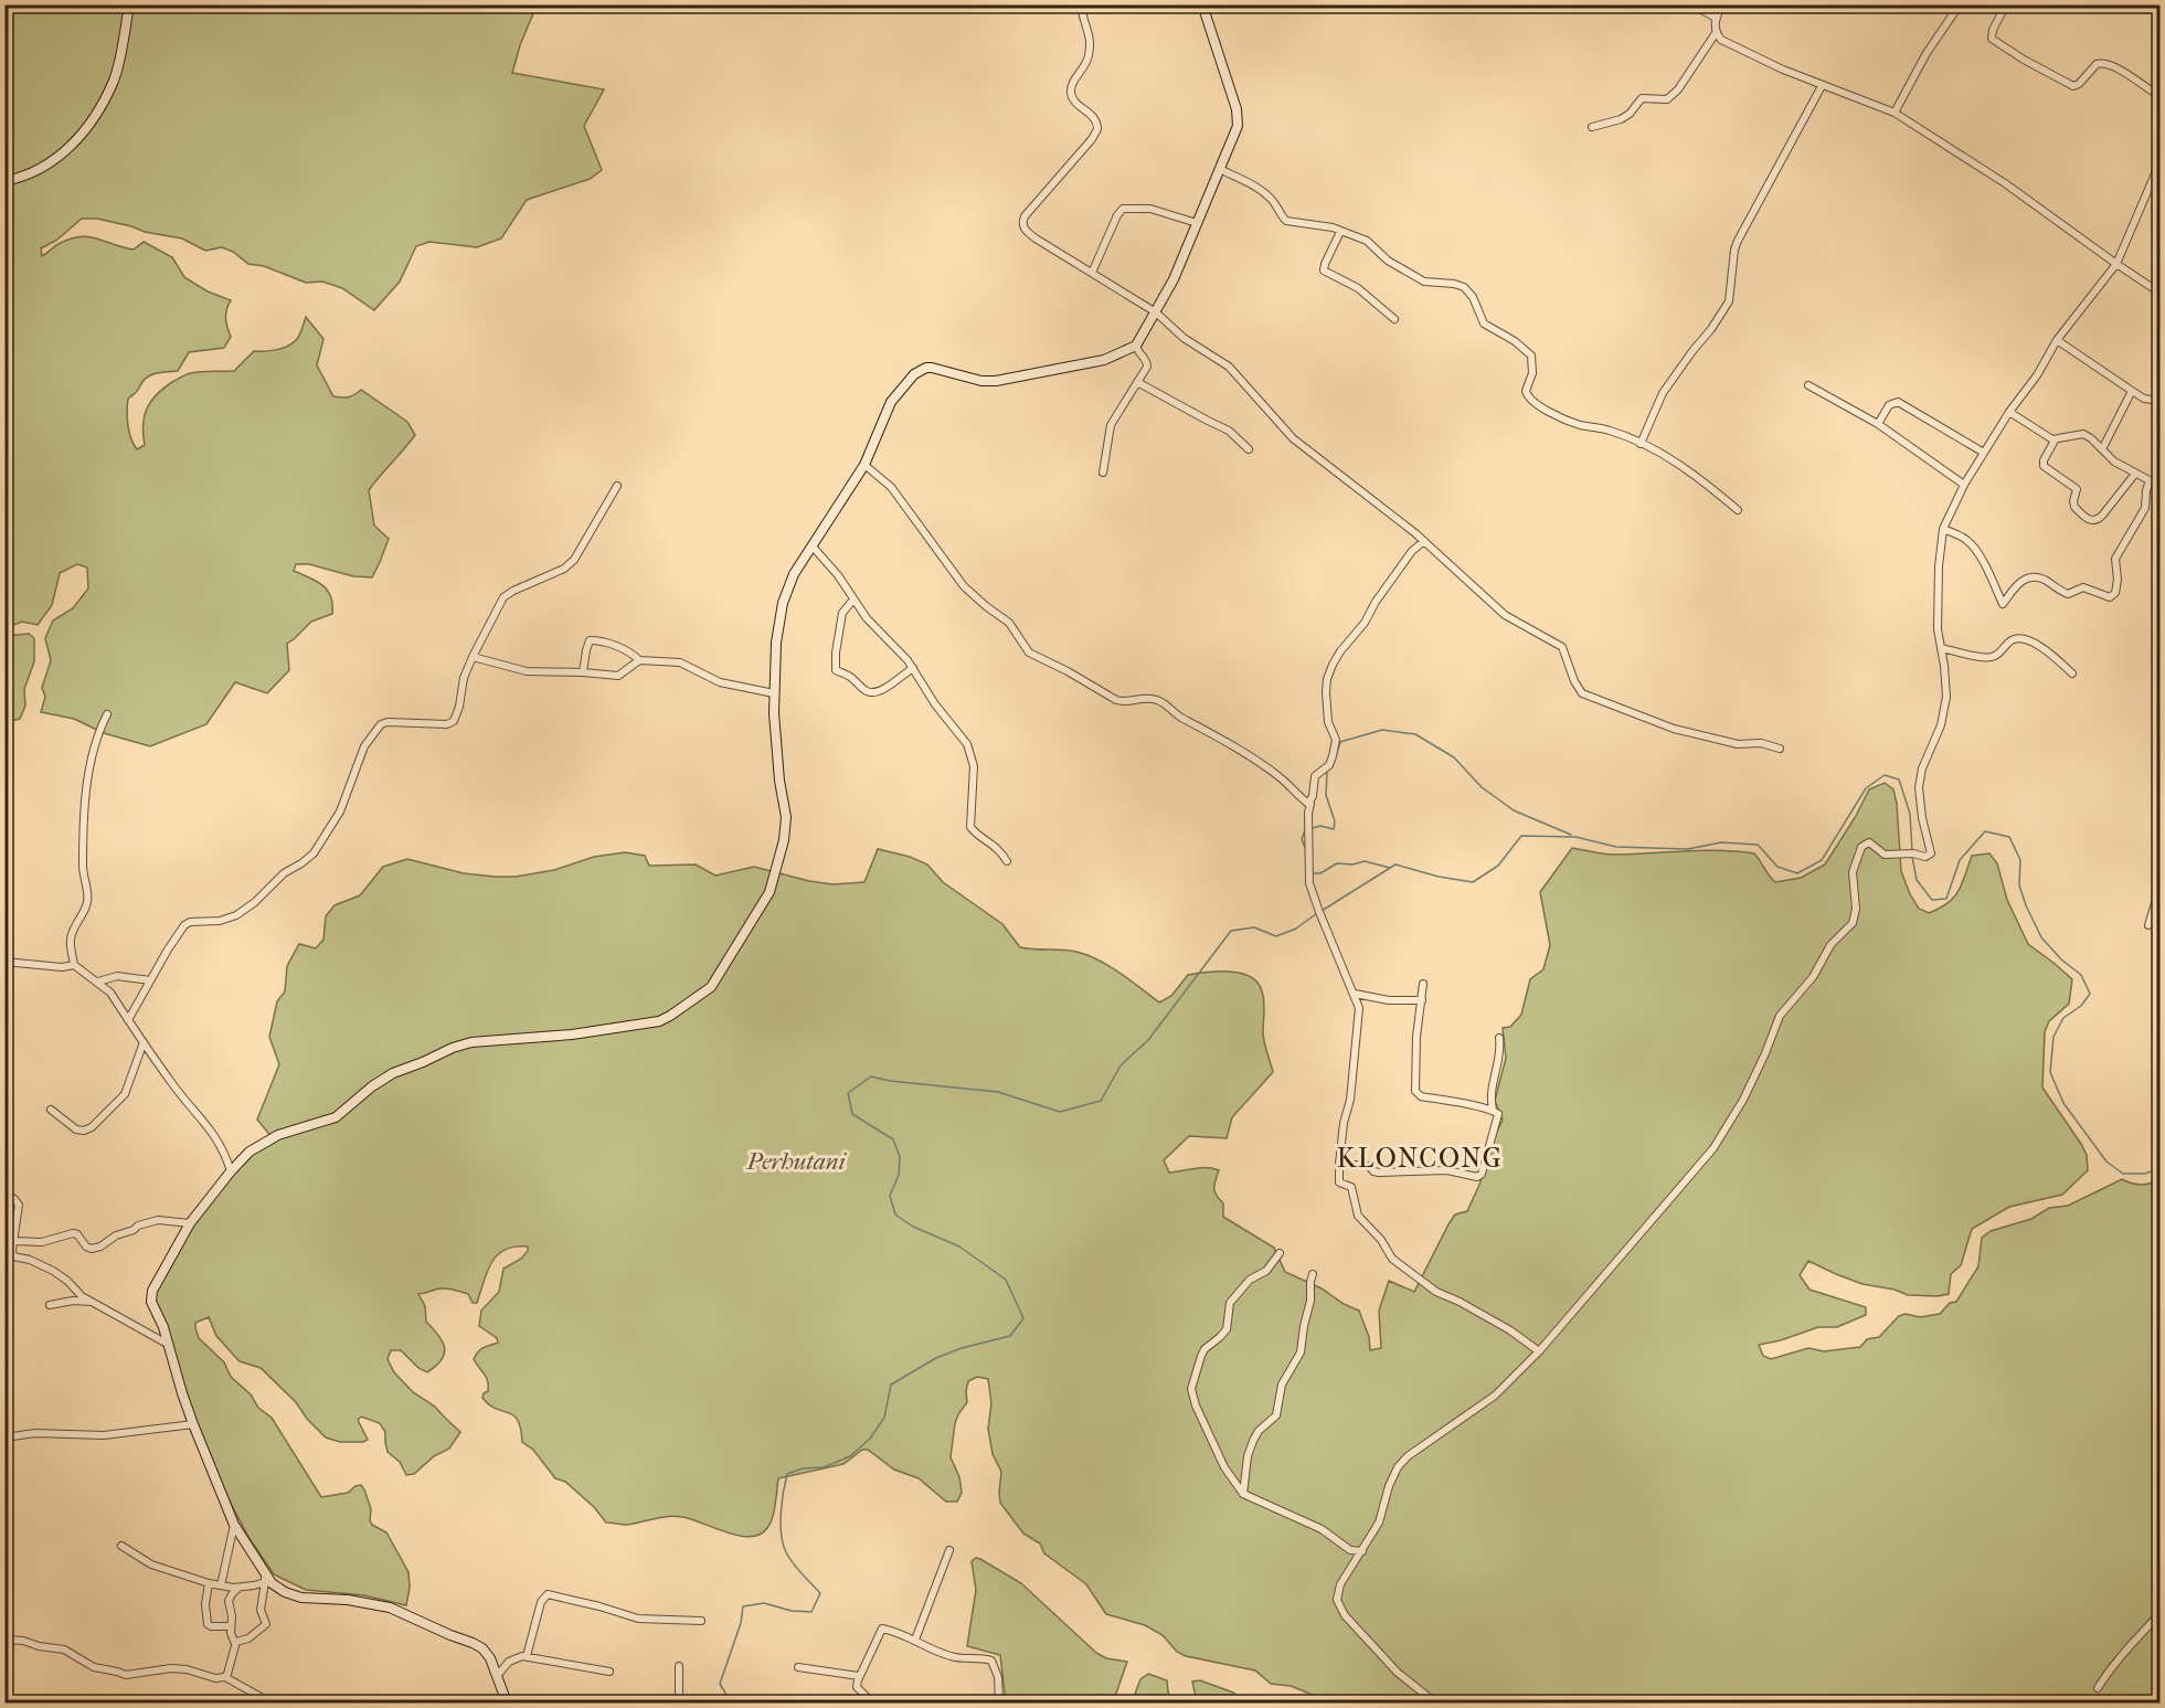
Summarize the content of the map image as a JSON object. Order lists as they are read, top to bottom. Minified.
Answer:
{"districts":["KLONCONG"],"parks":["Perhutani"]}
